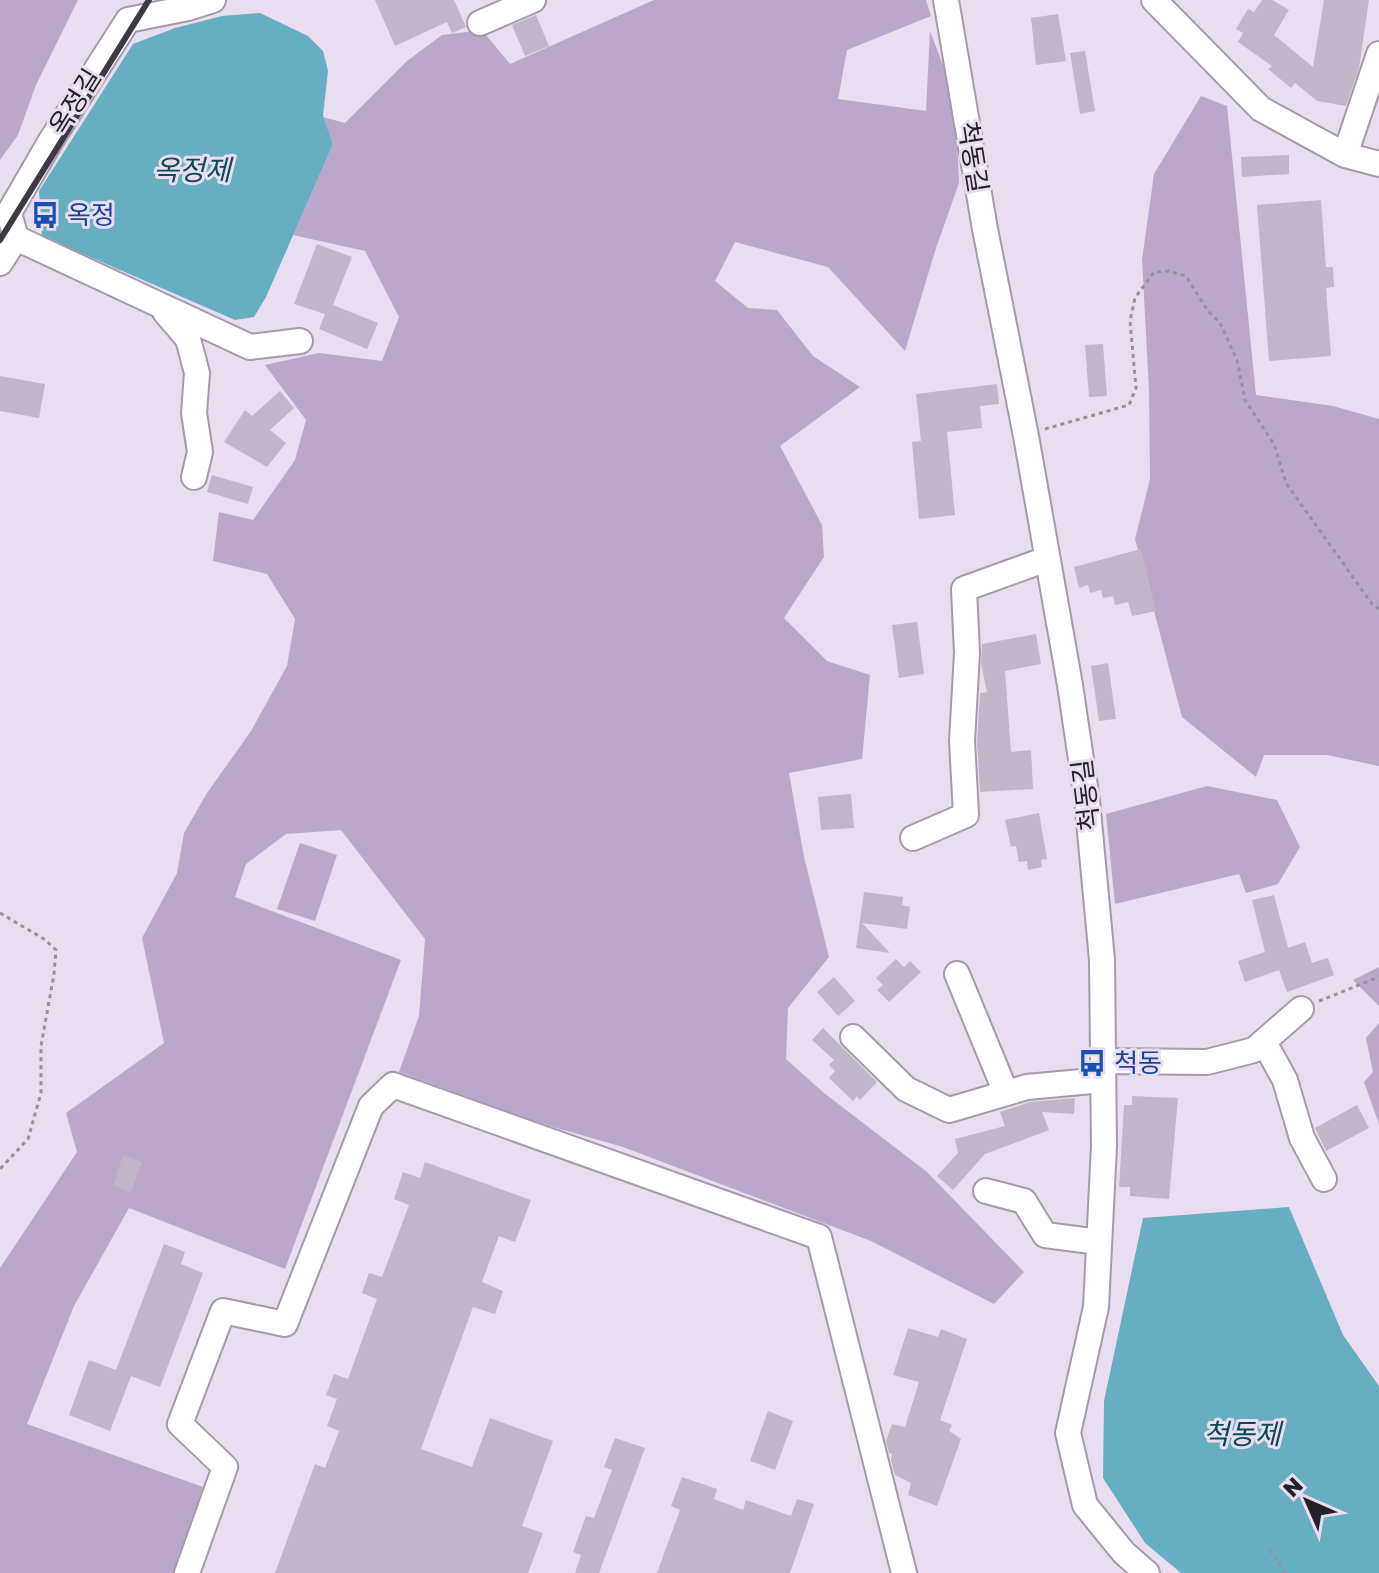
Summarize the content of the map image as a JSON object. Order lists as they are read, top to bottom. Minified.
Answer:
{"streets":{"street":["옥정길","척동길"]},"water":["옥정제","척동제"],"places":{"bus stop":["옥정","척동"]},"north":"top left"}
